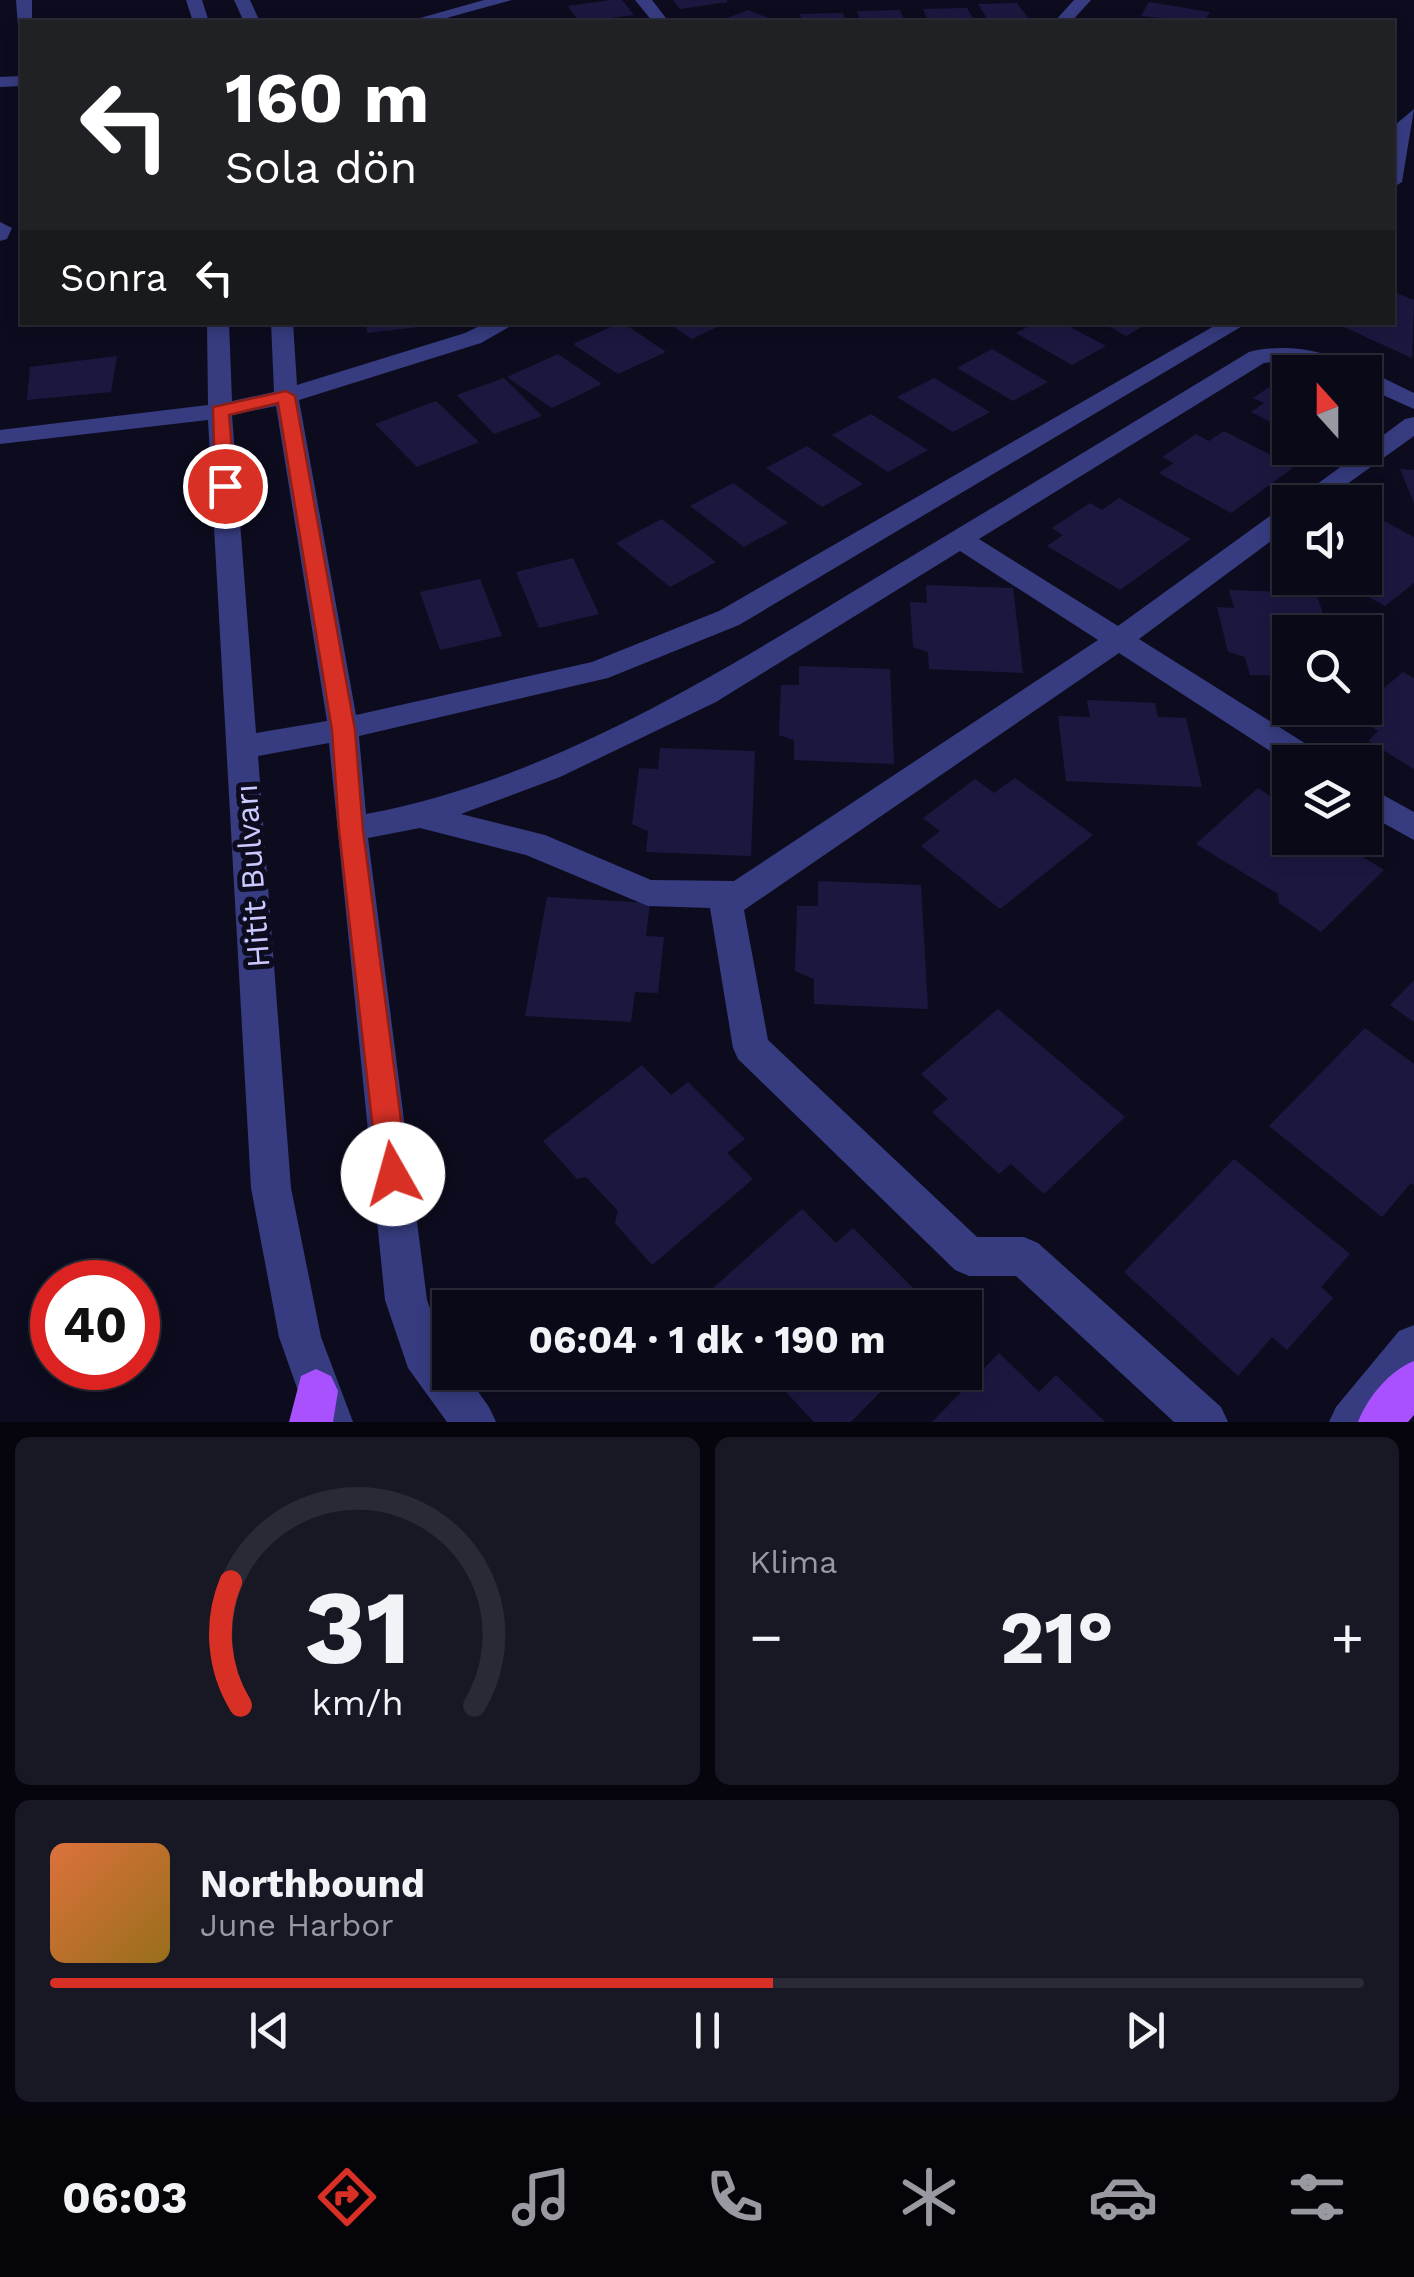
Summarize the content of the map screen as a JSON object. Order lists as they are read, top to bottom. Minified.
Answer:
{"streets":{"street":["Hitit Bulvarı"]},"north":"top","page":{"turn":["160 m","Sola dön"],"then":"Sonra","limit":"40","trip":"06:04 · 1 dk · 190 m","tile":"Klima","heat":["−","21°","+"],"song":["Northbound","June Harbor"],"tabs":"06:03","gauge":["31","km/h"]}}
